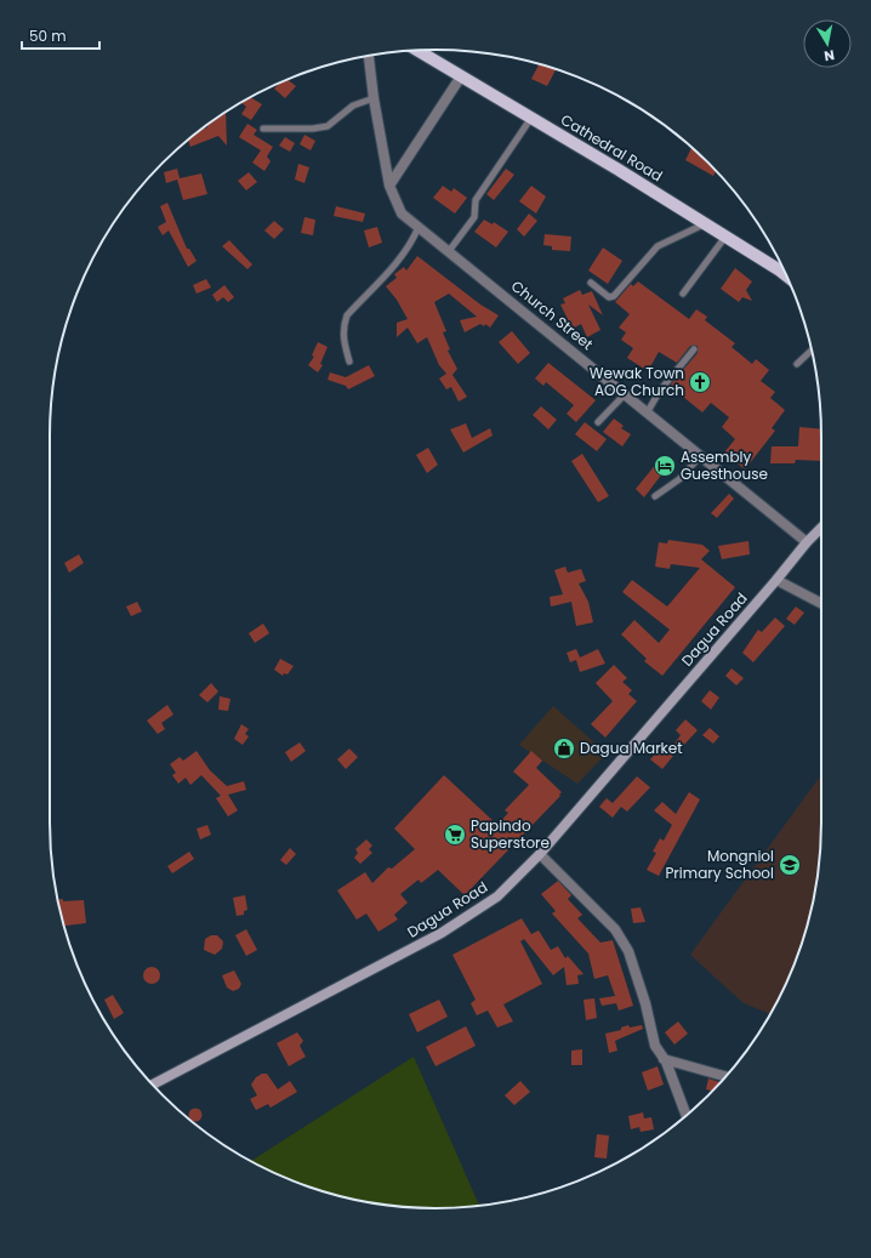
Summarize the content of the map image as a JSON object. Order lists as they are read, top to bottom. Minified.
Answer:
{"streets":{"main road":["Cathedral Road"],"street":["Church Street","Dagua Road"]},"crossings":[["Church Street","Dagua Road"]],"places":{"church":["Wewak Town AOG Church"],"hotel":["Assembly Guesthouse"],"shop":["Dagua Market"],"supermarket":["Papindo Superstore"],"school or university":["Mongniol Primary School"]},"scale_bar":"50 m","north":"bottom"}
